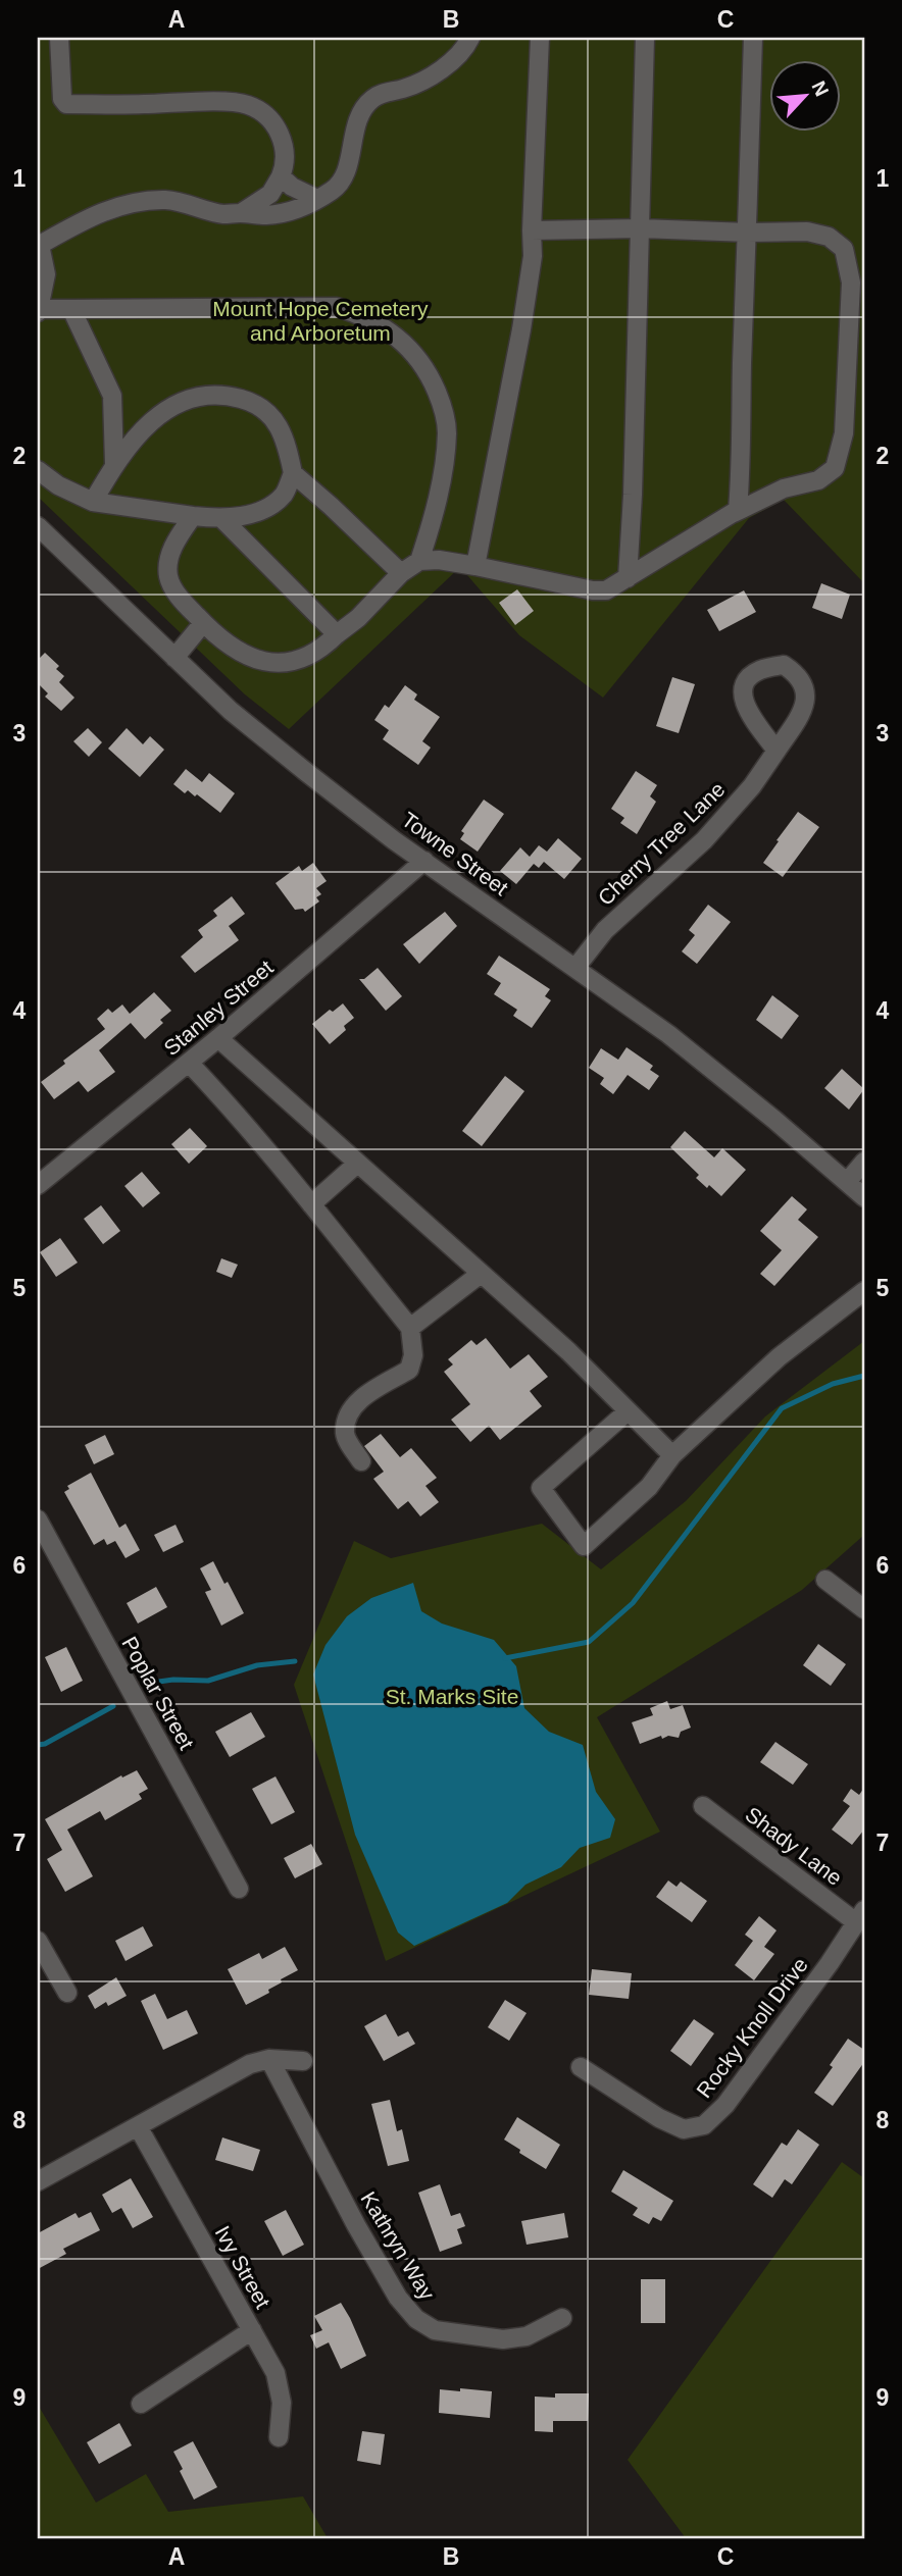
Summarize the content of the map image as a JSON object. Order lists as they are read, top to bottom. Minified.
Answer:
{"streets":{"street":["Cherry Tree Lane","Towne Street","Stanley Street","Poplar Street","Shady Lane","Rocky Knoll Drive","Kathryn Way","Ivy Street"]},"crossings":[["Cherry Tree Lane","Towne Street"],["Towne Street","Stanley Street"],["Shady Lane","Rocky Knoll Drive"]],"parks":["Mount Hope Cemetery and Arboretum","St. Marks Site"],"north":"top right","grid":{"columns":["A","B","C"],"rows":["1","2","3","4","5","6","7","8","9"]}}
